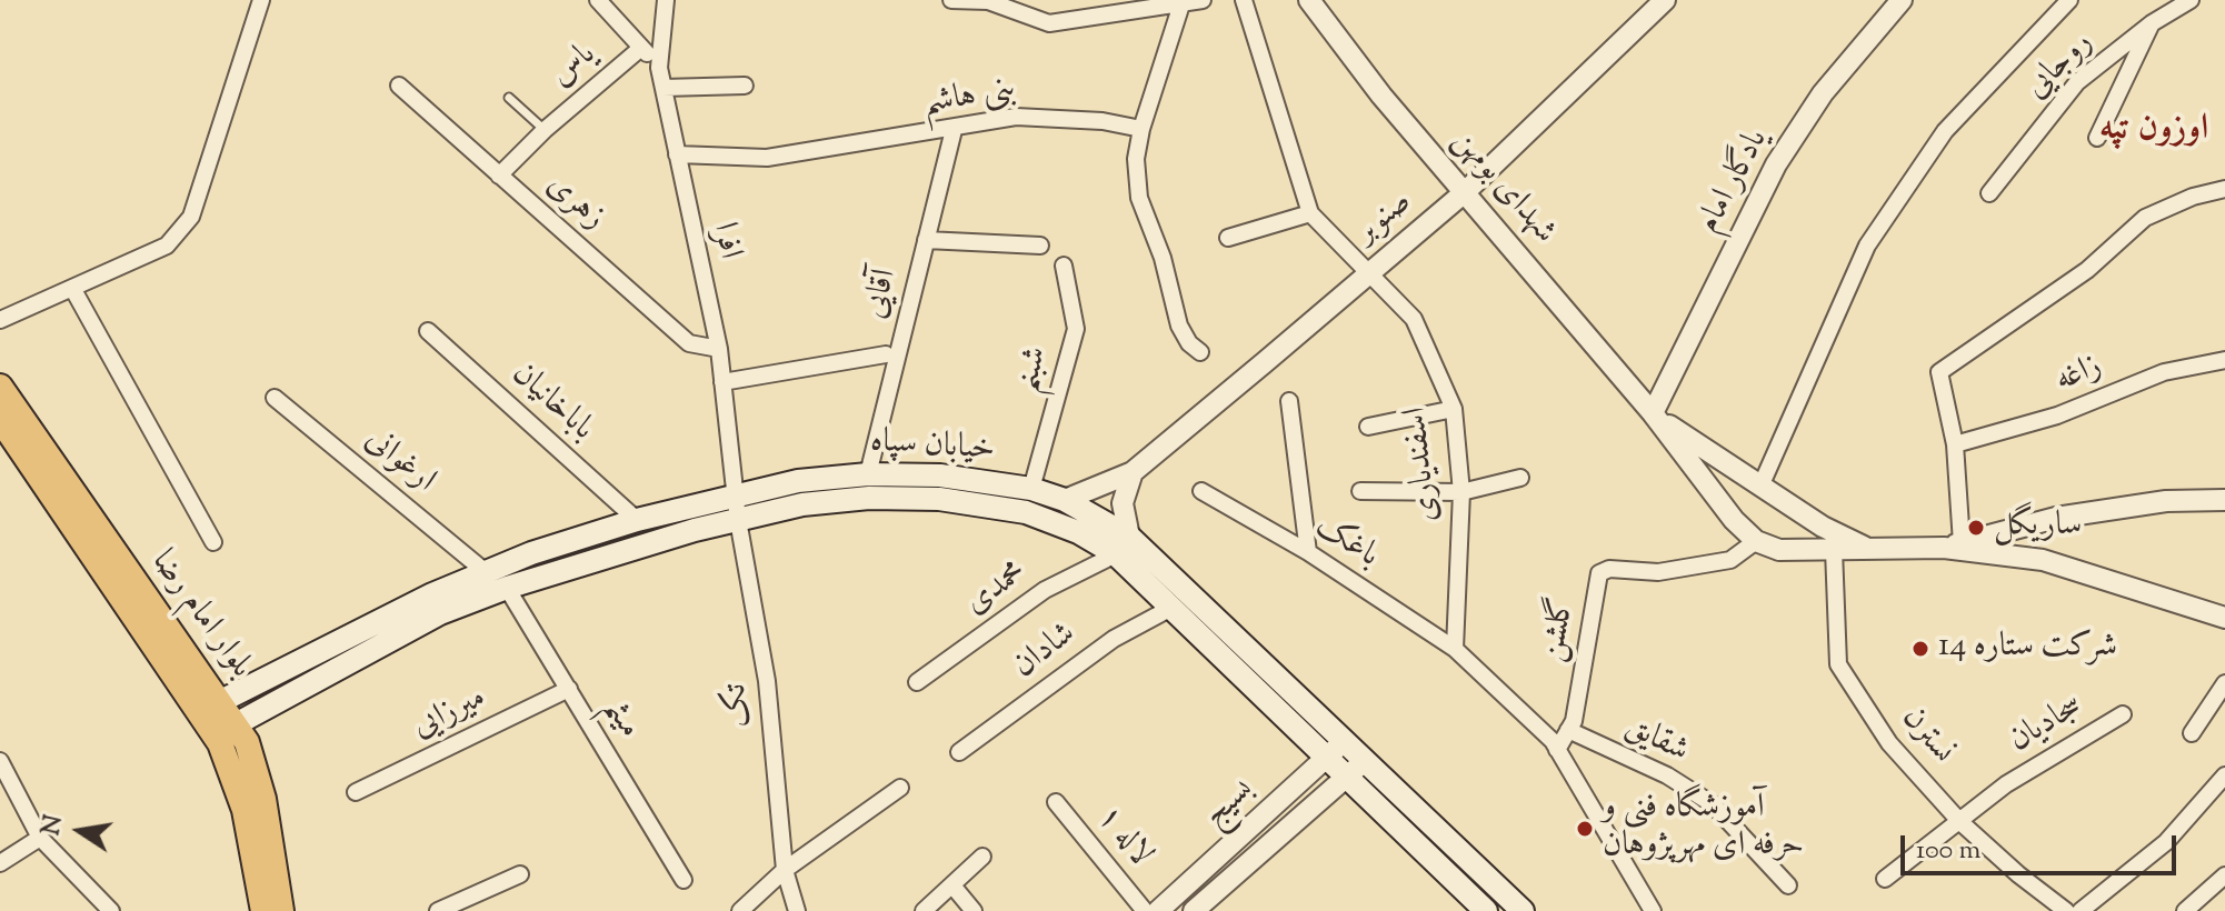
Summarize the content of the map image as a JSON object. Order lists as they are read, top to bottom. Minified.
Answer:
{"streets":{"main road":["خیابان سپاه","بلوار امام رضا"],"street":["یاس","روجایی","بنی هاشم","یادگار امام","شهدای بومهن","زهری","صنوبر","افرا","آقایی","شبنم","زاغه","باباخانیان","ارغوانی","اسفندیاری","باغک","محمدی","گلشن","شادان","تک","میرزایی","میثم","سجادیان","نسترن","شقایق","بسیج","لاله ۱"]},"crossings":[["یاس","زهری"],["بنی هاشم","افرا"],["بنی هاشم","آقایی"],["یادگار امام","شهدای بومهن"],["شهدای بومهن","صنوبر"],["زهری","افرا"],["صنوبر","خیابان سپاه"],["صنوبر","اسفندیاری"],["افرا","خیابان سپاه"],["افرا","تک"],["آقایی","خیابان سپاه"],["شبنم","خیابان سپاه"],["باباخانیان","خیابان سپاه"],["خیابان سپاه","ارغوانی"],["خیابان سپاه","محمدی"],["خیابان سپاه","بلوار امام رضا"],["خیابان سپاه","شادان"],["خیابان سپاه","تک"],["خیابان سپاه","میثم"],["خیابان سپاه","بسیج"],["اسفندیاری","باغک"],["گلشن","شقایق"],["میرزایی","میثم"],["سجادیان","نسترن"]],"districts":["اوزون تپه"],"places":["ساریگل","شرکت ستاره 14","آموزشگاه فنی و حرفه ای مهرپژوهان"],"scale_bar":"100 m","north":"left"}
